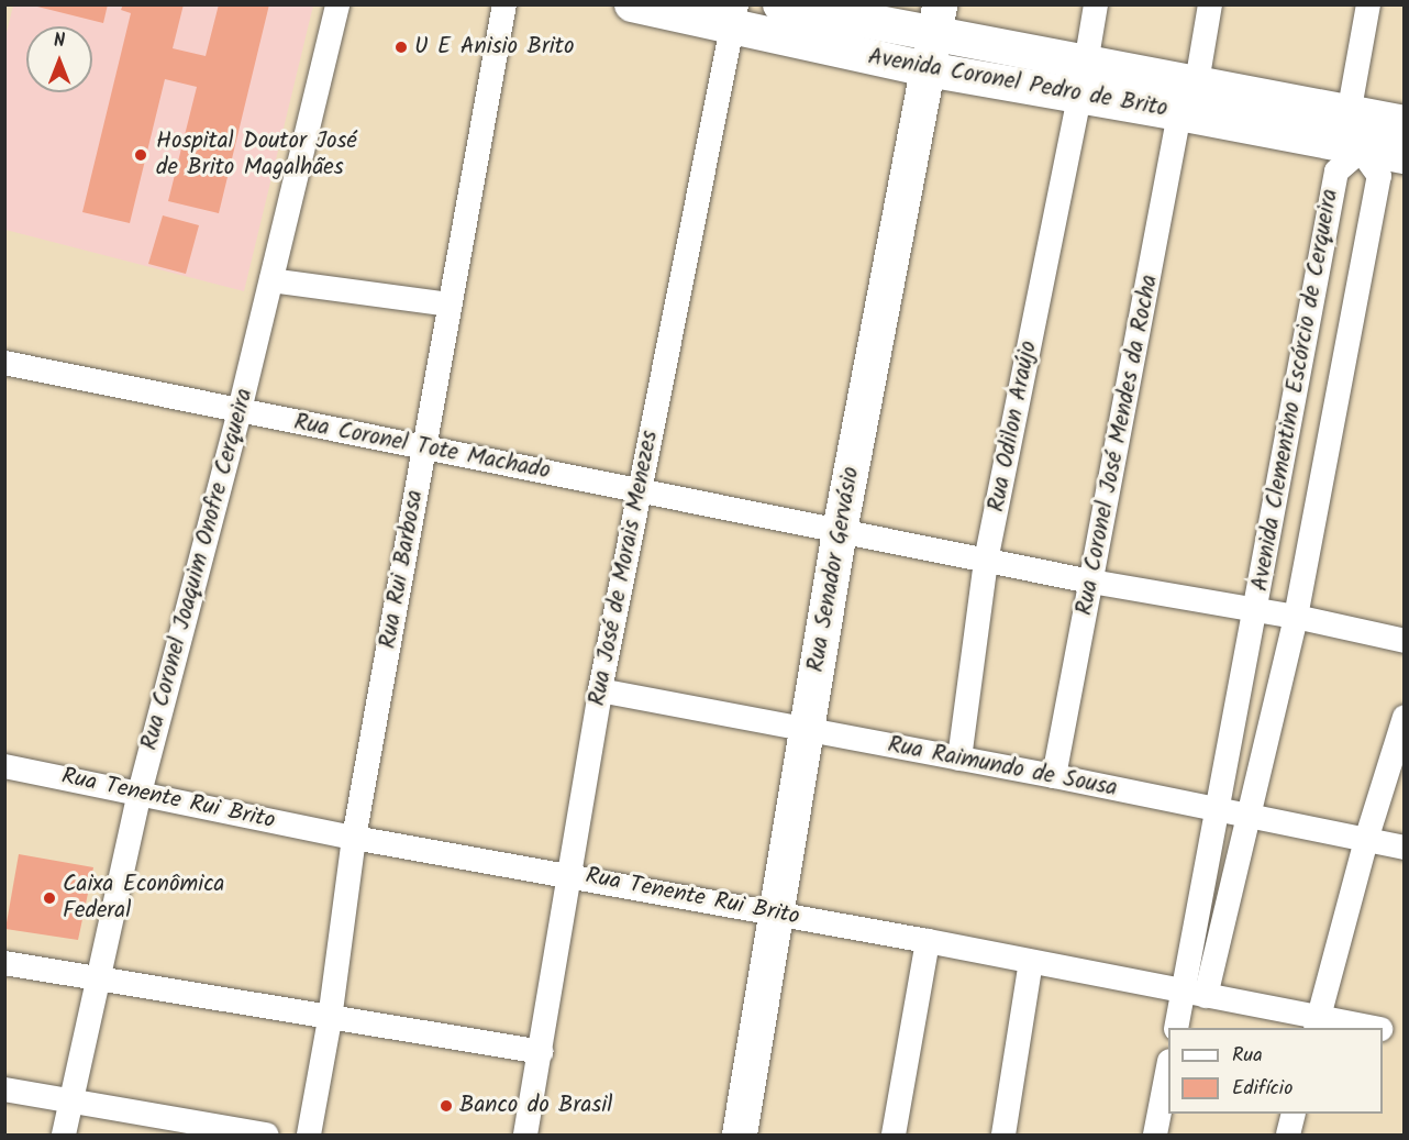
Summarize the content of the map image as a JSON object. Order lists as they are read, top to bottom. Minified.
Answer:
{"streets":{"main road":["Avenida Coronel Pedro de Brito","Rua Senador Gervásio"],"street":["Avenida Clementino Escórcio de Cerqueira","Rua Odilon Araújo","Rua Coronel José Mendes da Rocha","Rua Coronel Tote Machado","Rua José de Morais Menezes","Rua Coronel Joaquim Onofre Cerqueira","Rua Rui Barbosa","Rua Raimundo de Sousa","Rua Tenente Rui Brito"]},"crossings":[["Avenida Coronel Pedro de Brito","Avenida Clementino Escórcio de Cerqueira"],["Avenida Coronel Pedro de Brito","Rua Odilon Araújo"],["Avenida Coronel Pedro de Brito","Rua Coronel José Mendes da Rocha"],["Avenida Coronel Pedro de Brito","Rua José de Morais Menezes"],["Avenida Coronel Pedro de Brito","Rua Senador Gervásio"],["Avenida Clementino Escórcio de Cerqueira","Rua Coronel Tote Machado"],["Avenida Clementino Escórcio de Cerqueira","Rua Raimundo de Sousa"],["Avenida Clementino Escórcio de Cerqueira","Rua Tenente Rui Brito"],["Rua Odilon Araújo","Rua Coronel Tote Machado"],["Rua Odilon Araújo","Rua Raimundo de Sousa"],["Rua Coronel José Mendes da Rocha","Rua Coronel Tote Machado"],["Rua Coronel José Mendes da Rocha","Rua Raimundo de Sousa"],["Rua Coronel Tote Machado","Rua José de Morais Menezes"],["Rua Coronel Tote Machado","Rua Coronel Joaquim Onofre Cerqueira"],["Rua Coronel Tote Machado","Rua Rui Barbosa"],["Rua Coronel Tote Machado","Rua Senador Gervásio"],["Rua José de Morais Menezes","Rua Raimundo de Sousa"],["Rua José de Morais Menezes","Rua Tenente Rui Brito"],["Rua Coronel Joaquim Onofre Cerqueira","Rua Tenente Rui Brito"],["Rua Rui Barbosa","Rua Tenente Rui Brito"],["Rua Senador Gervásio","Rua Raimundo de Sousa"],["Rua Senador Gervásio","Rua Tenente Rui Brito"]],"places":["U E Anisio Brito","Hospital Doutor José de Brito Magalhães","Caixa Econômica Federal","Banco do Brasil"],"legend":["Rua","Edifício"],"north":"top"}
